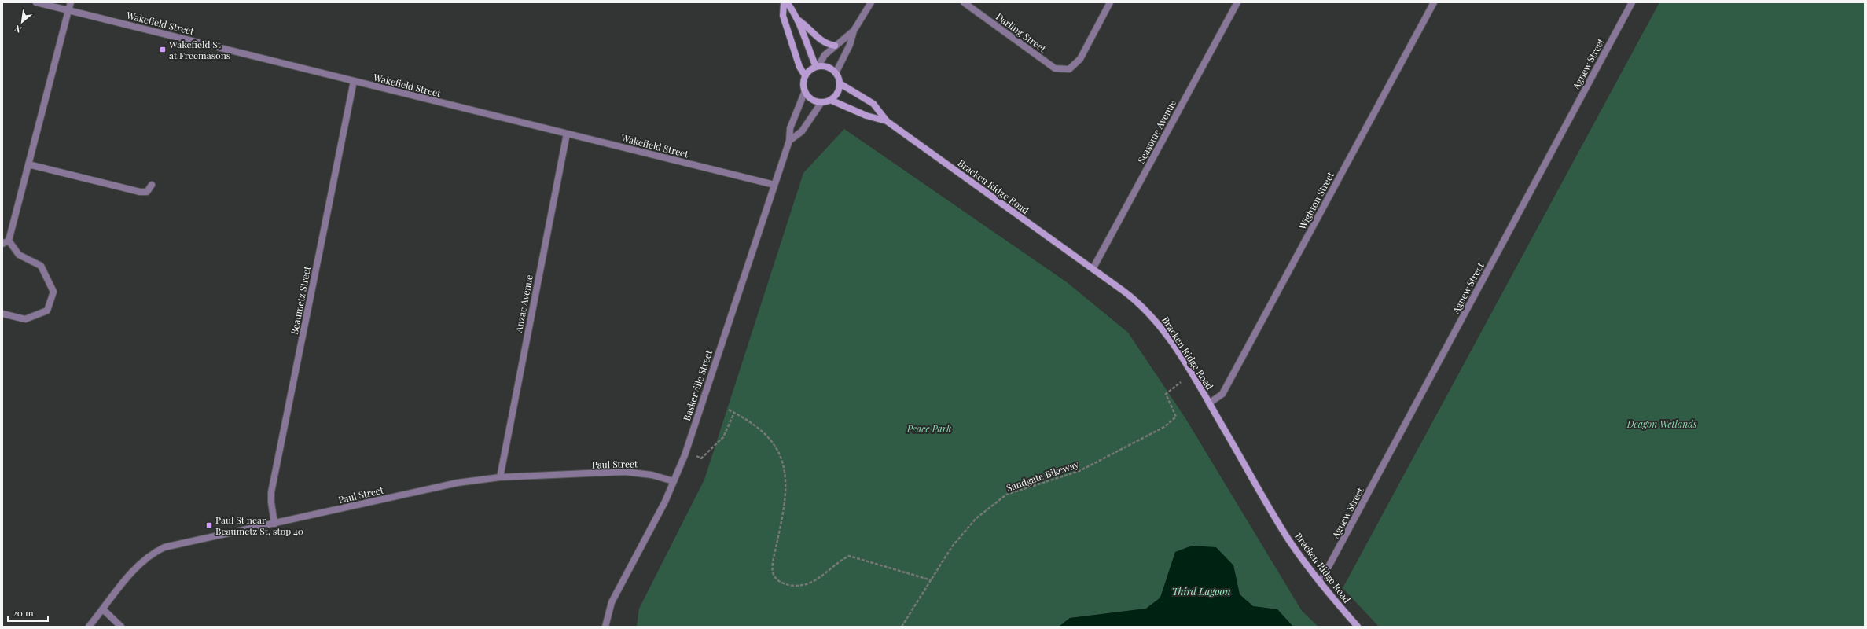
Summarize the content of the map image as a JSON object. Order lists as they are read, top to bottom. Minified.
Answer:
{"streets":{"main road":["Bracken Ridge Road"],"street":["Wakefield Street","Darling Street","Agnew Street","Seasome Avenue","Wighton Street","Beaumetz Street","Anzac Avenue","Baskerville Street","Paul Street"],"path":["Sandgate Bikeway"]},"crossings":[["Wakefield Street","Beaumetz Street"],["Wakefield Street","Anzac Avenue"],["Wakefield Street","Baskerville Street"],["Agnew Street","Bracken Ridge Road"],["Seasome Avenue","Bracken Ridge Road"],["Bracken Ridge Road","Wighton Street"],["Bracken Ridge Road","Baskerville Street"],["Beaumetz Street","Paul Street"],["Anzac Avenue","Paul Street"],["Baskerville Street","Paul Street"]],"water":["Third Lagoon"],"parks":["Deagon Wetlands","Peace Park"],"places":{"transit":["Wakefield St at Freemasons","Paul St near Beaumetz St, stop 40"]},"scale_bar":"20 m","north":"bottom left"}
